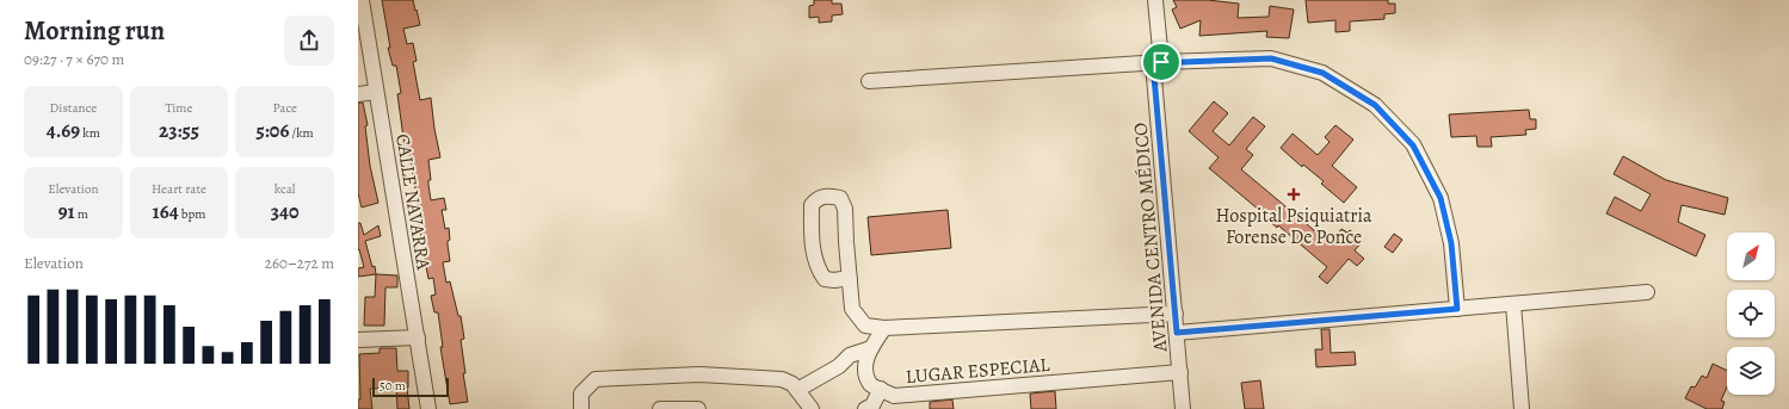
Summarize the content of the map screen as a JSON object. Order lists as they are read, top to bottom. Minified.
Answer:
{"streets":{"street":["CALLE NAVARRA","AVENIDA CENTRO MÉDICO","LUGAR ESPECIAL"]},"crossings":[["AVENIDA CENTRO MÉDICO","LUGAR ESPECIAL"]],"places":{"health":["Hospital Psiquiatria Forense De Ponce"]},"scale_bar":"50 m","north":"top right","page":{"heading":["Morning run","09:27 · 7 × 670 m"],"stats":[["Distance","4.69 km"],["Time","23:55"],["Pace","5:06 /km"],["Elevation","91 m"],["Heart rate","164 bpm"],["kcal","340"]],"chart":["Elevation","260–272 m"],"scale":"50 m"}}
